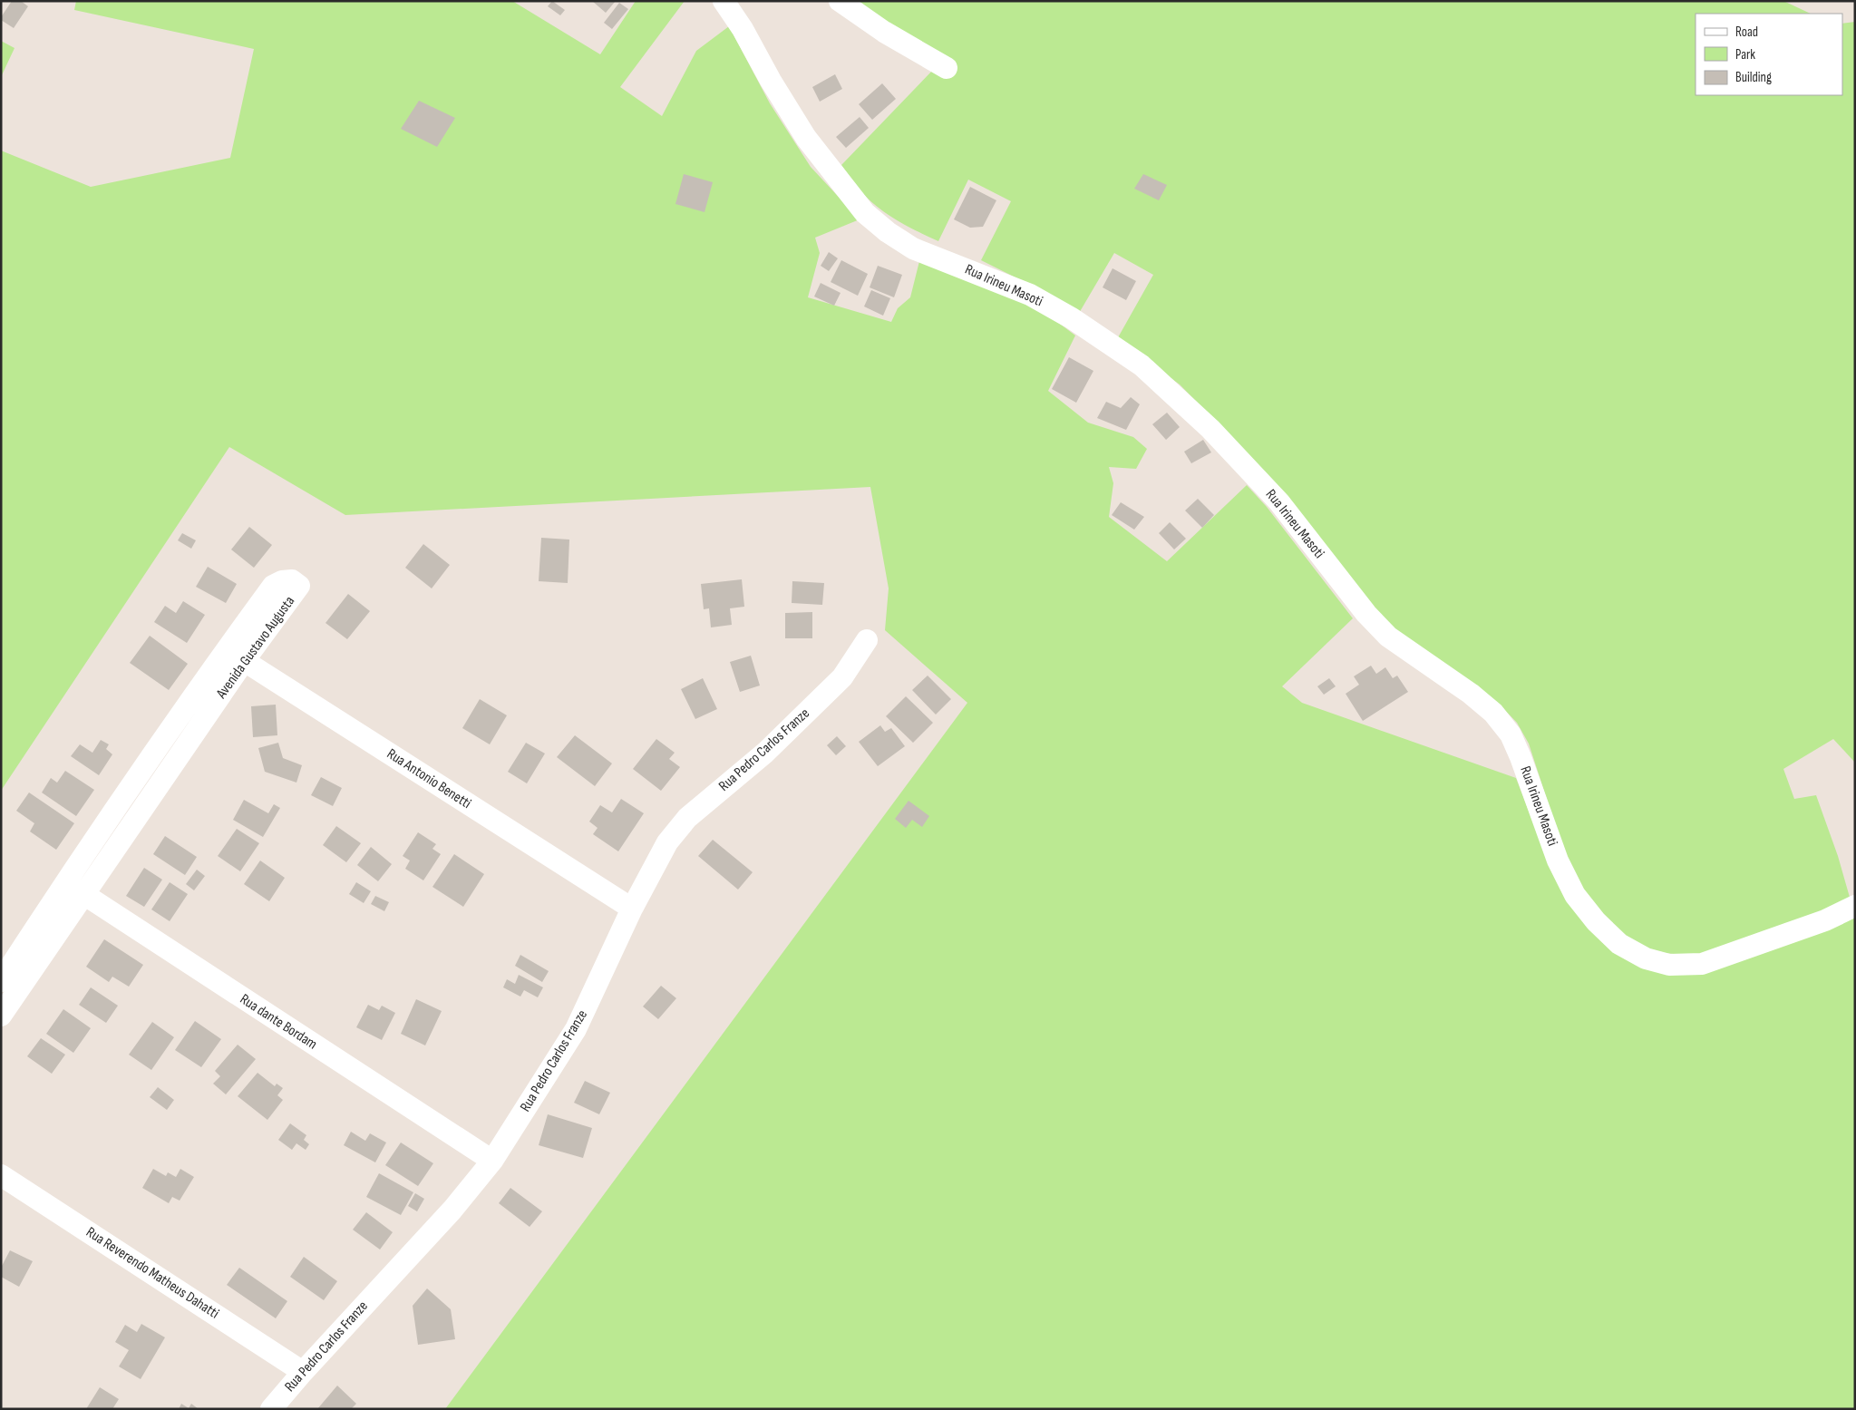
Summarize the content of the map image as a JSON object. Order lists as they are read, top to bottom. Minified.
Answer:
{"streets":{"street":["Rua Irineu Masoti","Avenida Gustavo Augusta","Rua Pedro Carlos Franze","Rua Antonio Benetti","Rua dante Bordam","Rua Reverendo Matheus Dahatti"]},"crossings":[["Avenida Gustavo Augusta","Rua Antonio Benetti"],["Avenida Gustavo Augusta","Rua dante Bordam"],["Rua Pedro Carlos Franze","Rua Antonio Benetti"],["Rua Pedro Carlos Franze","Rua dante Bordam"],["Rua Pedro Carlos Franze","Rua Reverendo Matheus Dahatti"]],"legend":["Road","Park","Building"]}
